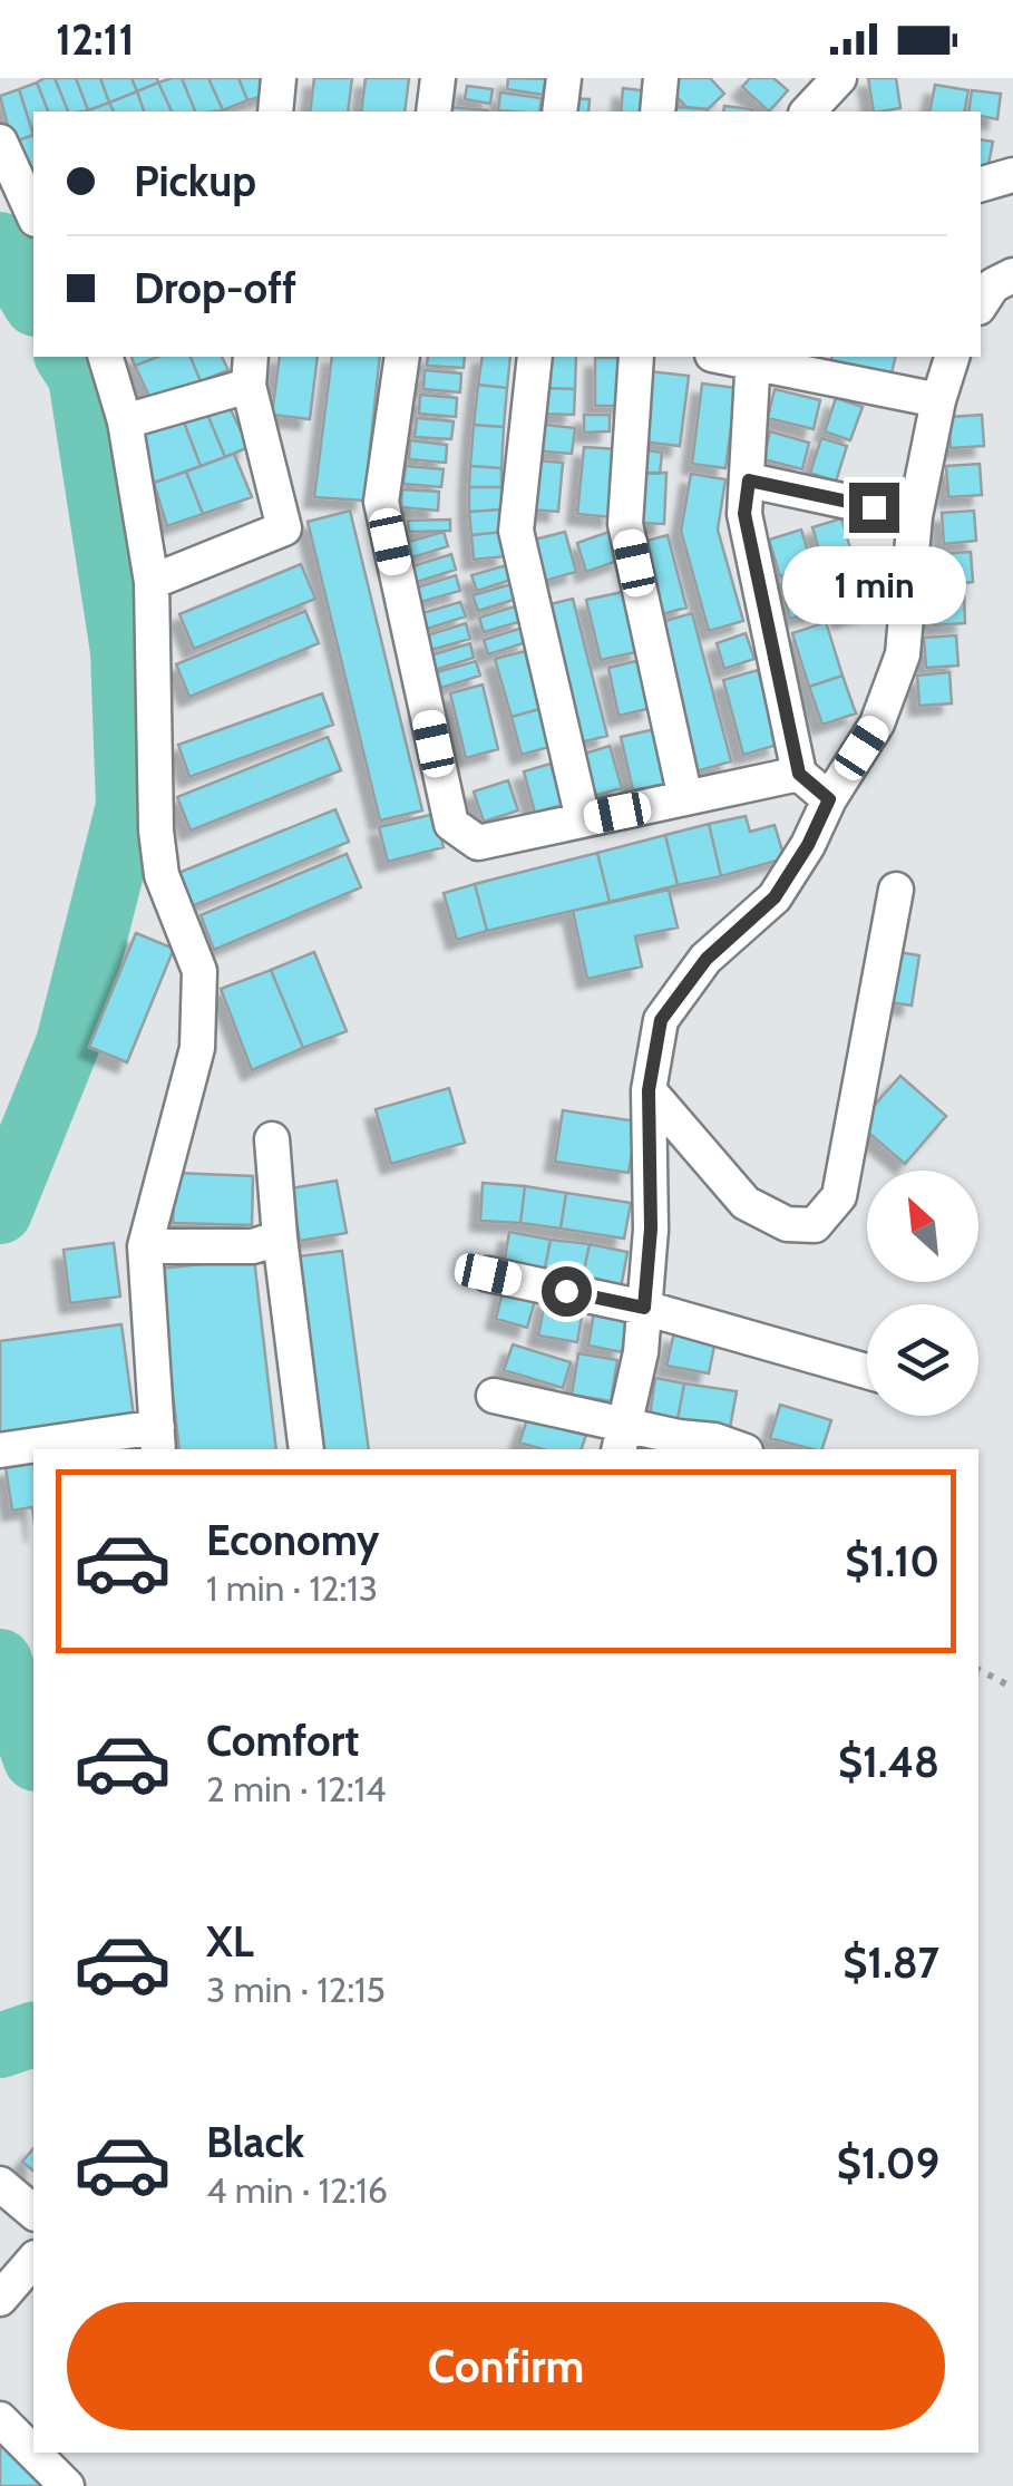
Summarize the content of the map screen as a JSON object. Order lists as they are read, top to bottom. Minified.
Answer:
{"north":"top left","page":{"status":"12:11","banner":["Pickup","Drop-off"],"bubble":"1 min","list":[{"name":"Economy","note":"1 min · 12:13","value":"$1.10"},{"name":"Comfort","note":"2 min · 12:14","value":"$1.48"},{"name":"XL","note":"3 min · 12:15","value":"$1.87"},{"name":"Black","note":"4 min · 12:16","value":"$1.09"}],"buttons":"Confirm"}}
